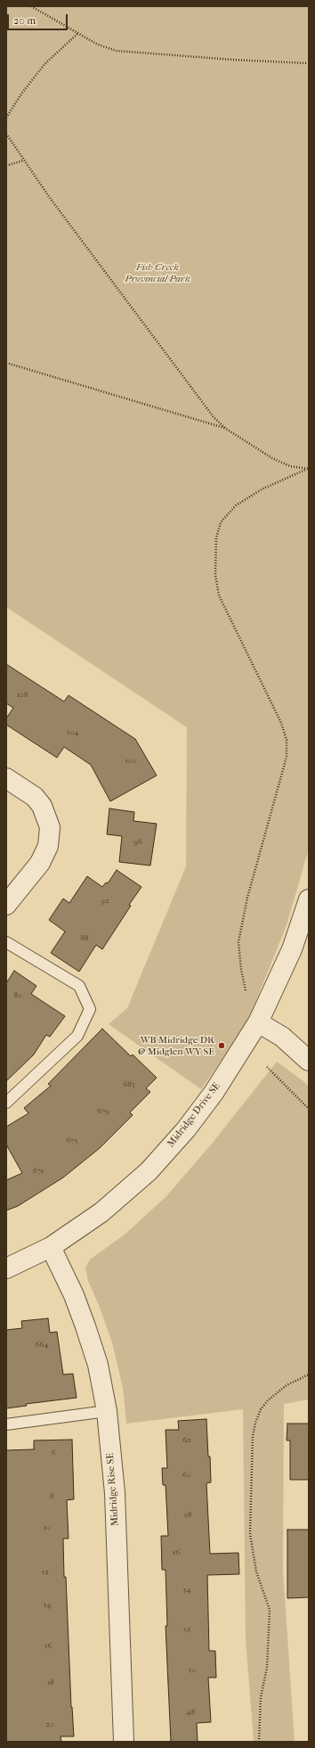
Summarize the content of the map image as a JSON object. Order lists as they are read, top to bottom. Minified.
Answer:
{"streets":{"street":["Midridge Drive SE","Midridge Rise SE"]},"crossings":[["Midridge Drive SE","Midridge Rise SE"]],"parks":["Fish Creek Provincial Park"],"places":["WB Midridge DR @ Midglen WY SE"],"house_numbers":["108","104","100","96","92","88","80","683","679","675","671","664","62","6","60","8","58","10","56","12","54","14","52","16","50","18","48","20"],"scale_bar":"20 m"}
